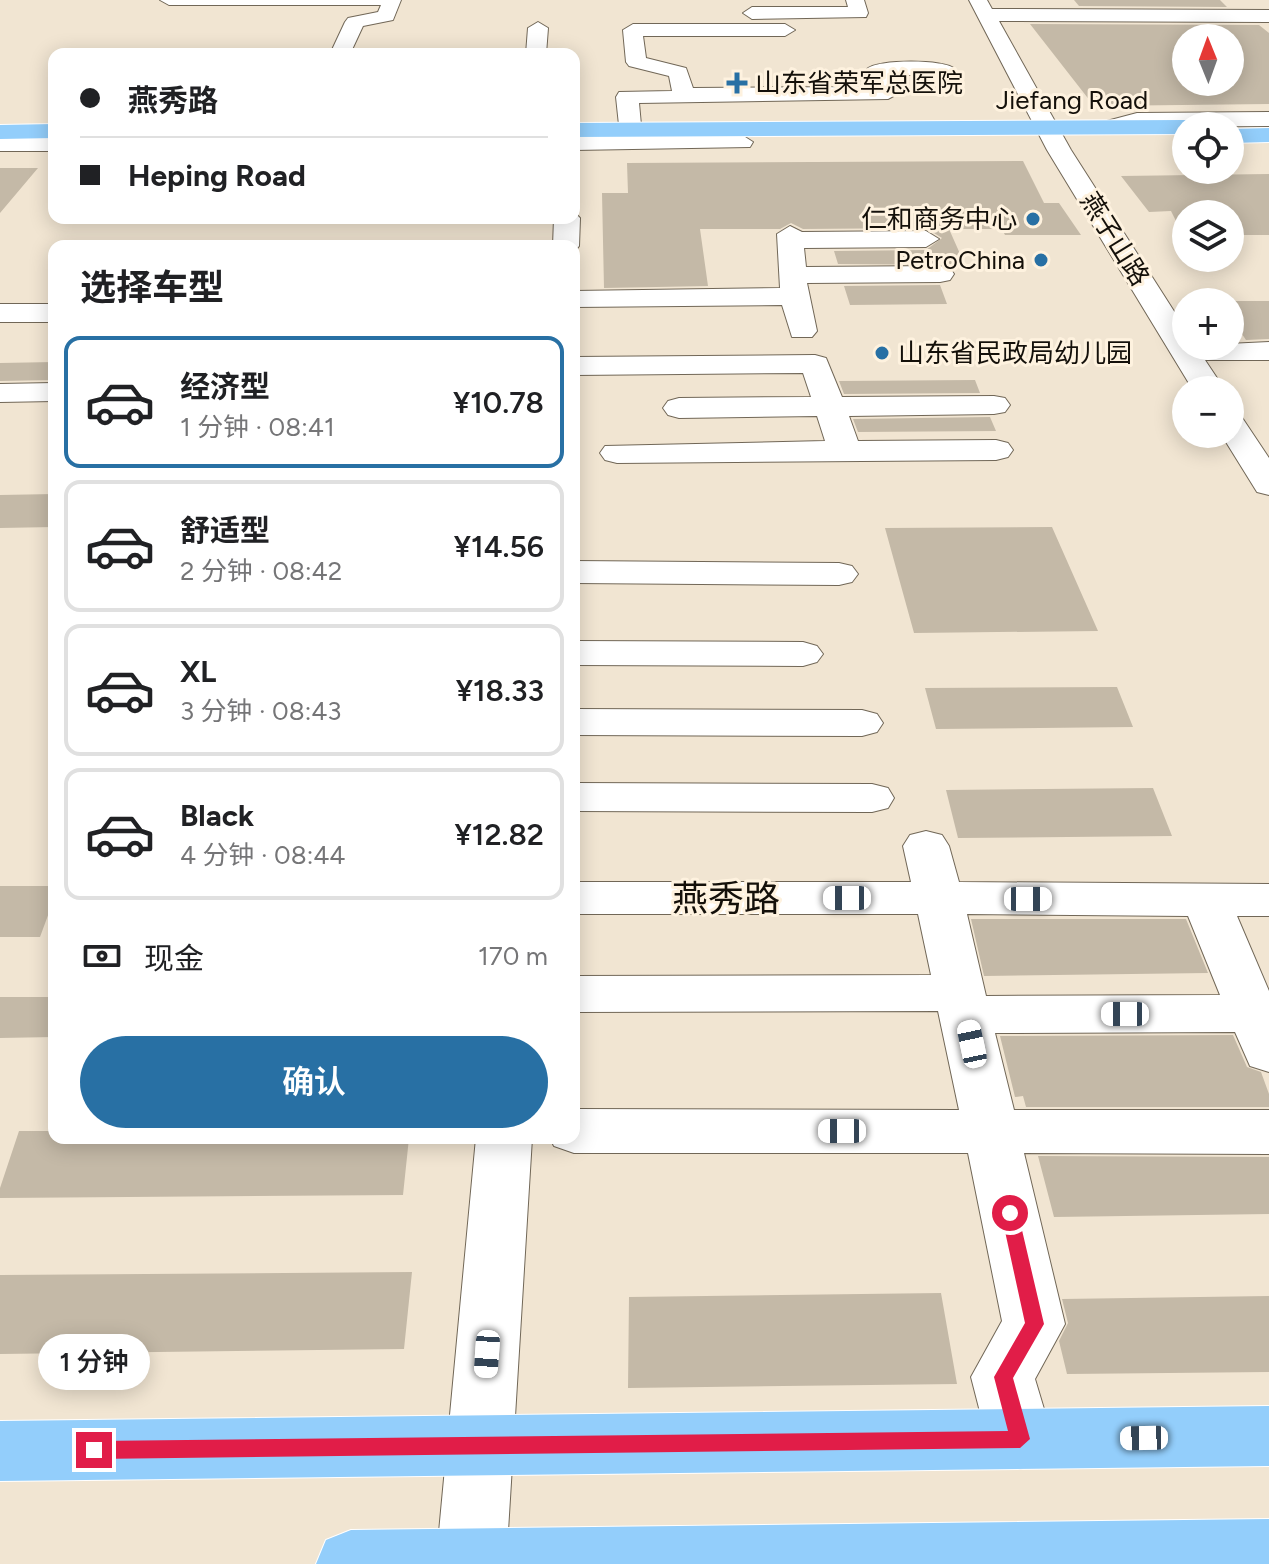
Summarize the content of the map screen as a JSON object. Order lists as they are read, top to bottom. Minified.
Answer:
{"streets":{"main road":["Jiefang Road"],"street":["燕子山路","燕秀路"]},"crossings":[["Jiefang Road","燕子山路"]],"places":{"health":["山东省荣军总医院"],"other":["仁和商务中心","PetroChina","山东省民政局幼儿园"]},"north":"top","page":{"map_buttons":["+","−"],"banner":["燕秀路","Heping Road"],"heading":"选择车型","list":[{"name":"经济型","note":"1 分钟 · 08:41","value":"¥10.78"},{"name":"舒适型","note":"2 分钟 · 08:42","value":"¥14.56"},{"name":"XL","note":"3 分钟 · 08:43","value":"¥18.33"},{"name":"Black","note":"4 分钟 · 08:44","value":"¥12.82"}],"pay":["现金","170 m"],"buttons":"确认","bubble":"1 分钟"}}
